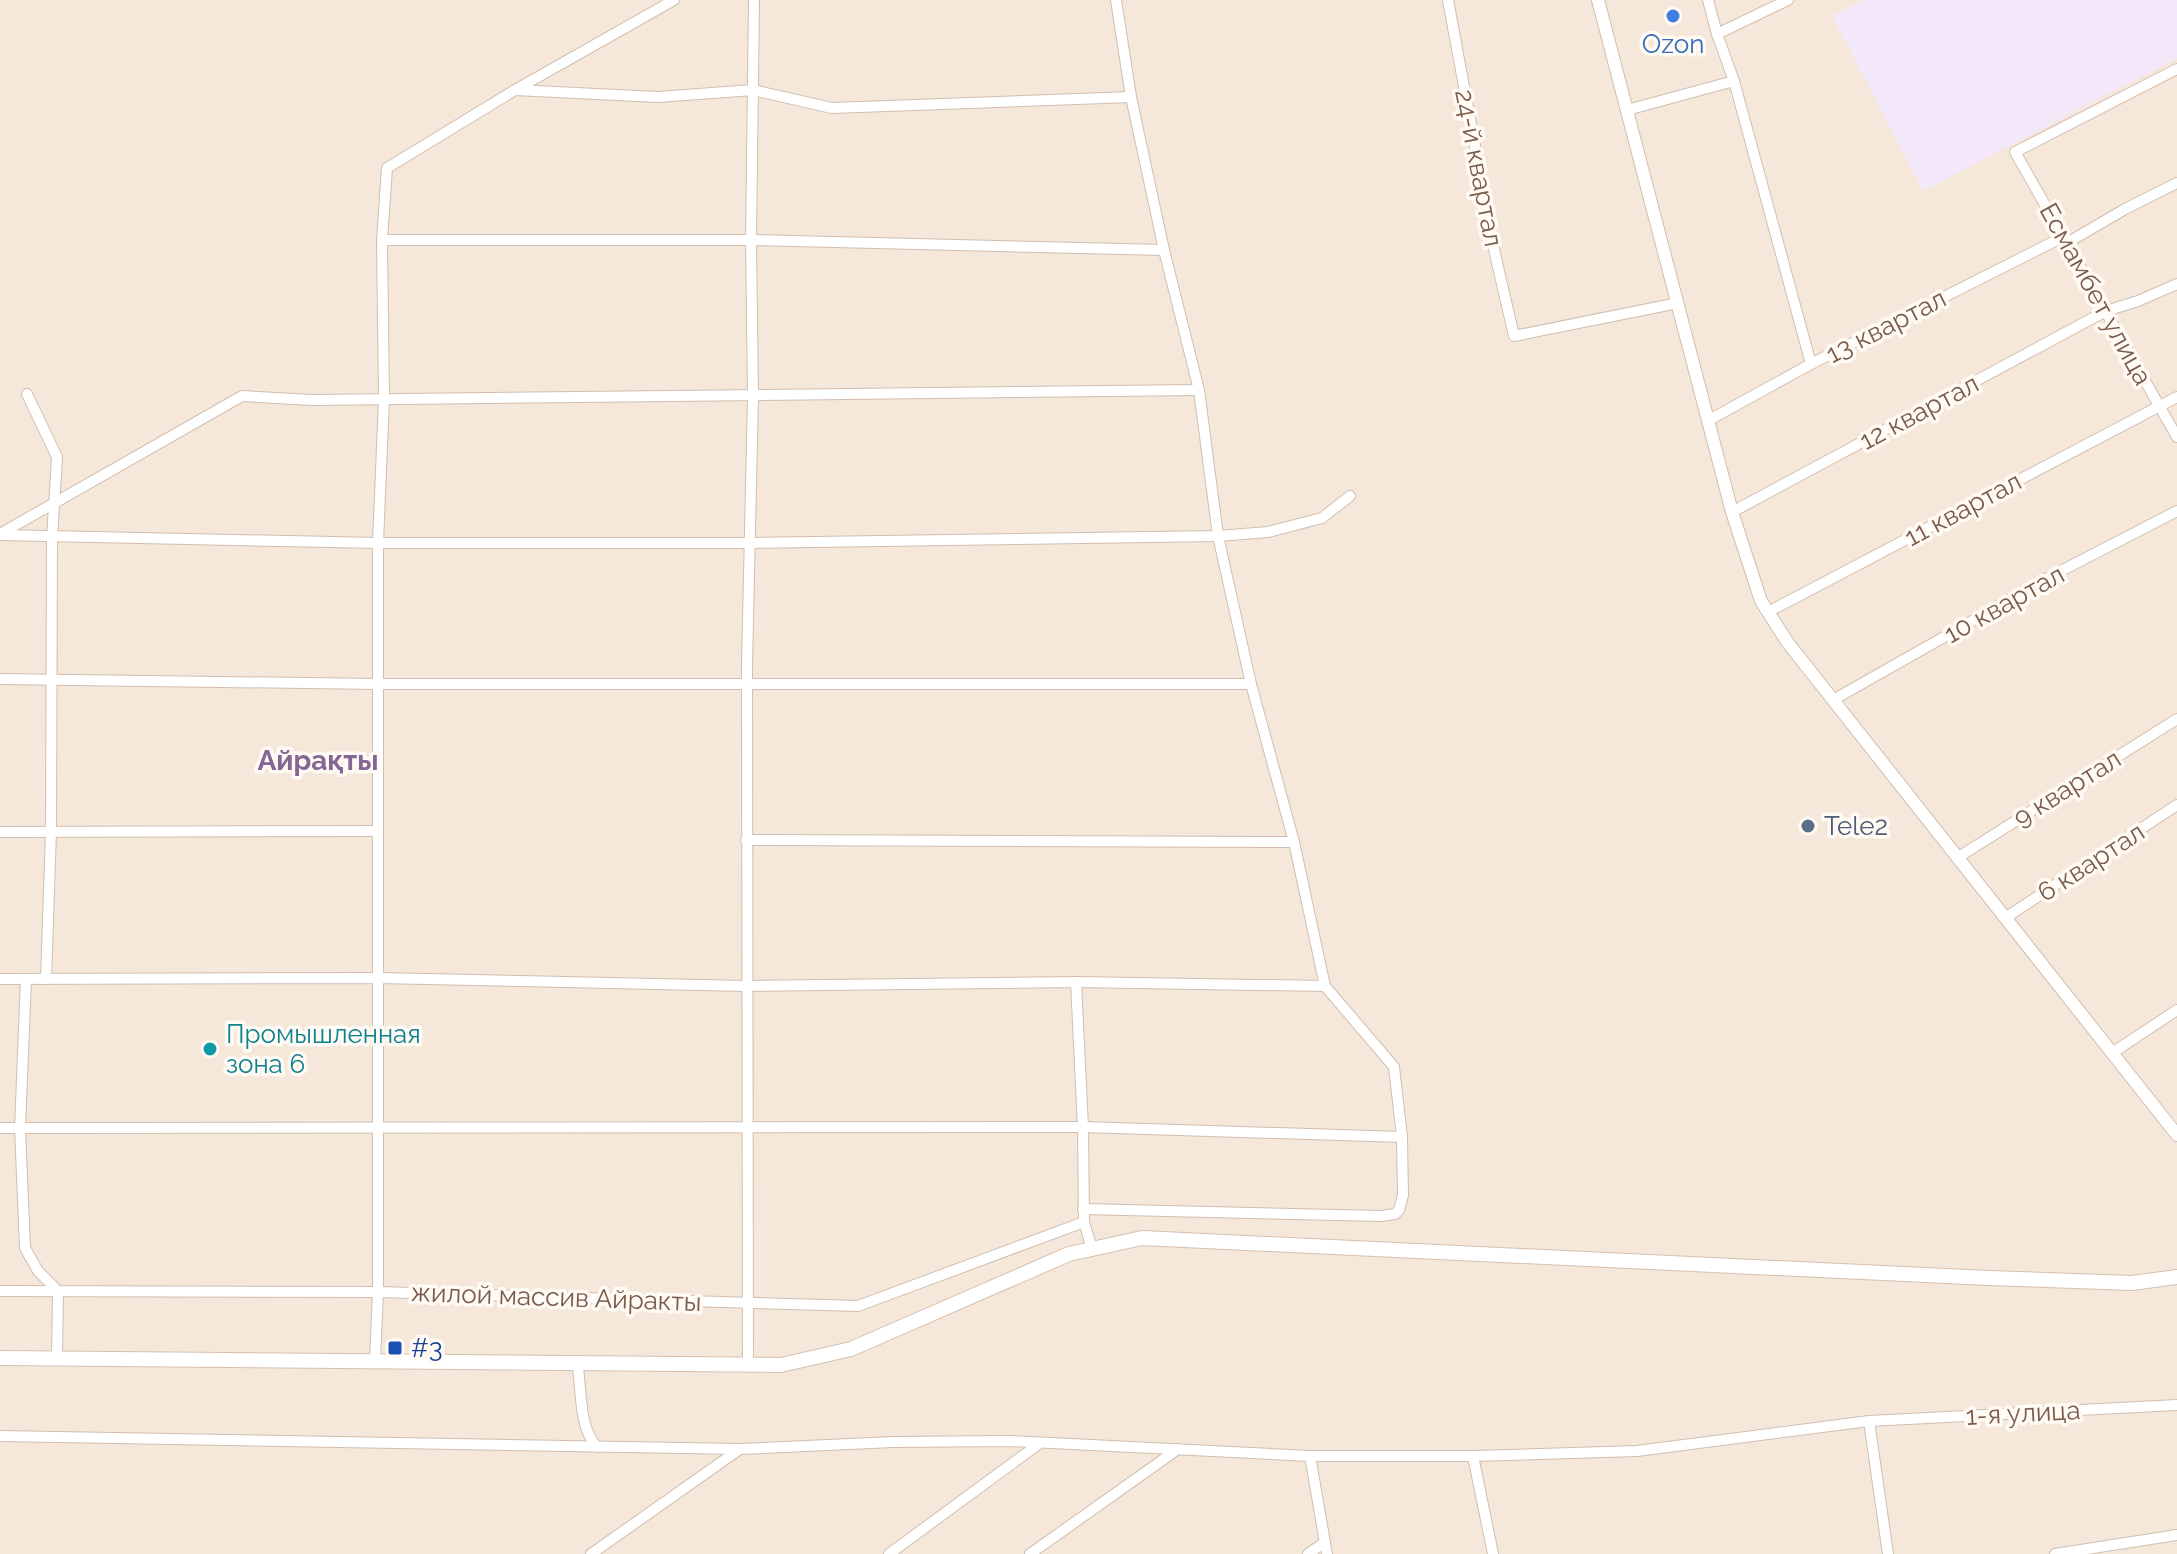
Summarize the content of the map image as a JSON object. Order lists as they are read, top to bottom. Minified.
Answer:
{"streets":{"street":["24-й квартал","Есмамбет улица","13 квартал","12 квартал","11 квартал","10 квартал","9 квартал","6 квартал","жилой массив Айракты","1-я улица"]},"crossings":[["Есмамбет улица","13 квартал"],["Есмамбет улица","12 квартал"],["Есмамбет улица","11 квартал"]],"districts":["Айрақты"],"places":{"other":["Ozon","Tele2","Промышленная зона 6"],"transit":["#3"]}}
